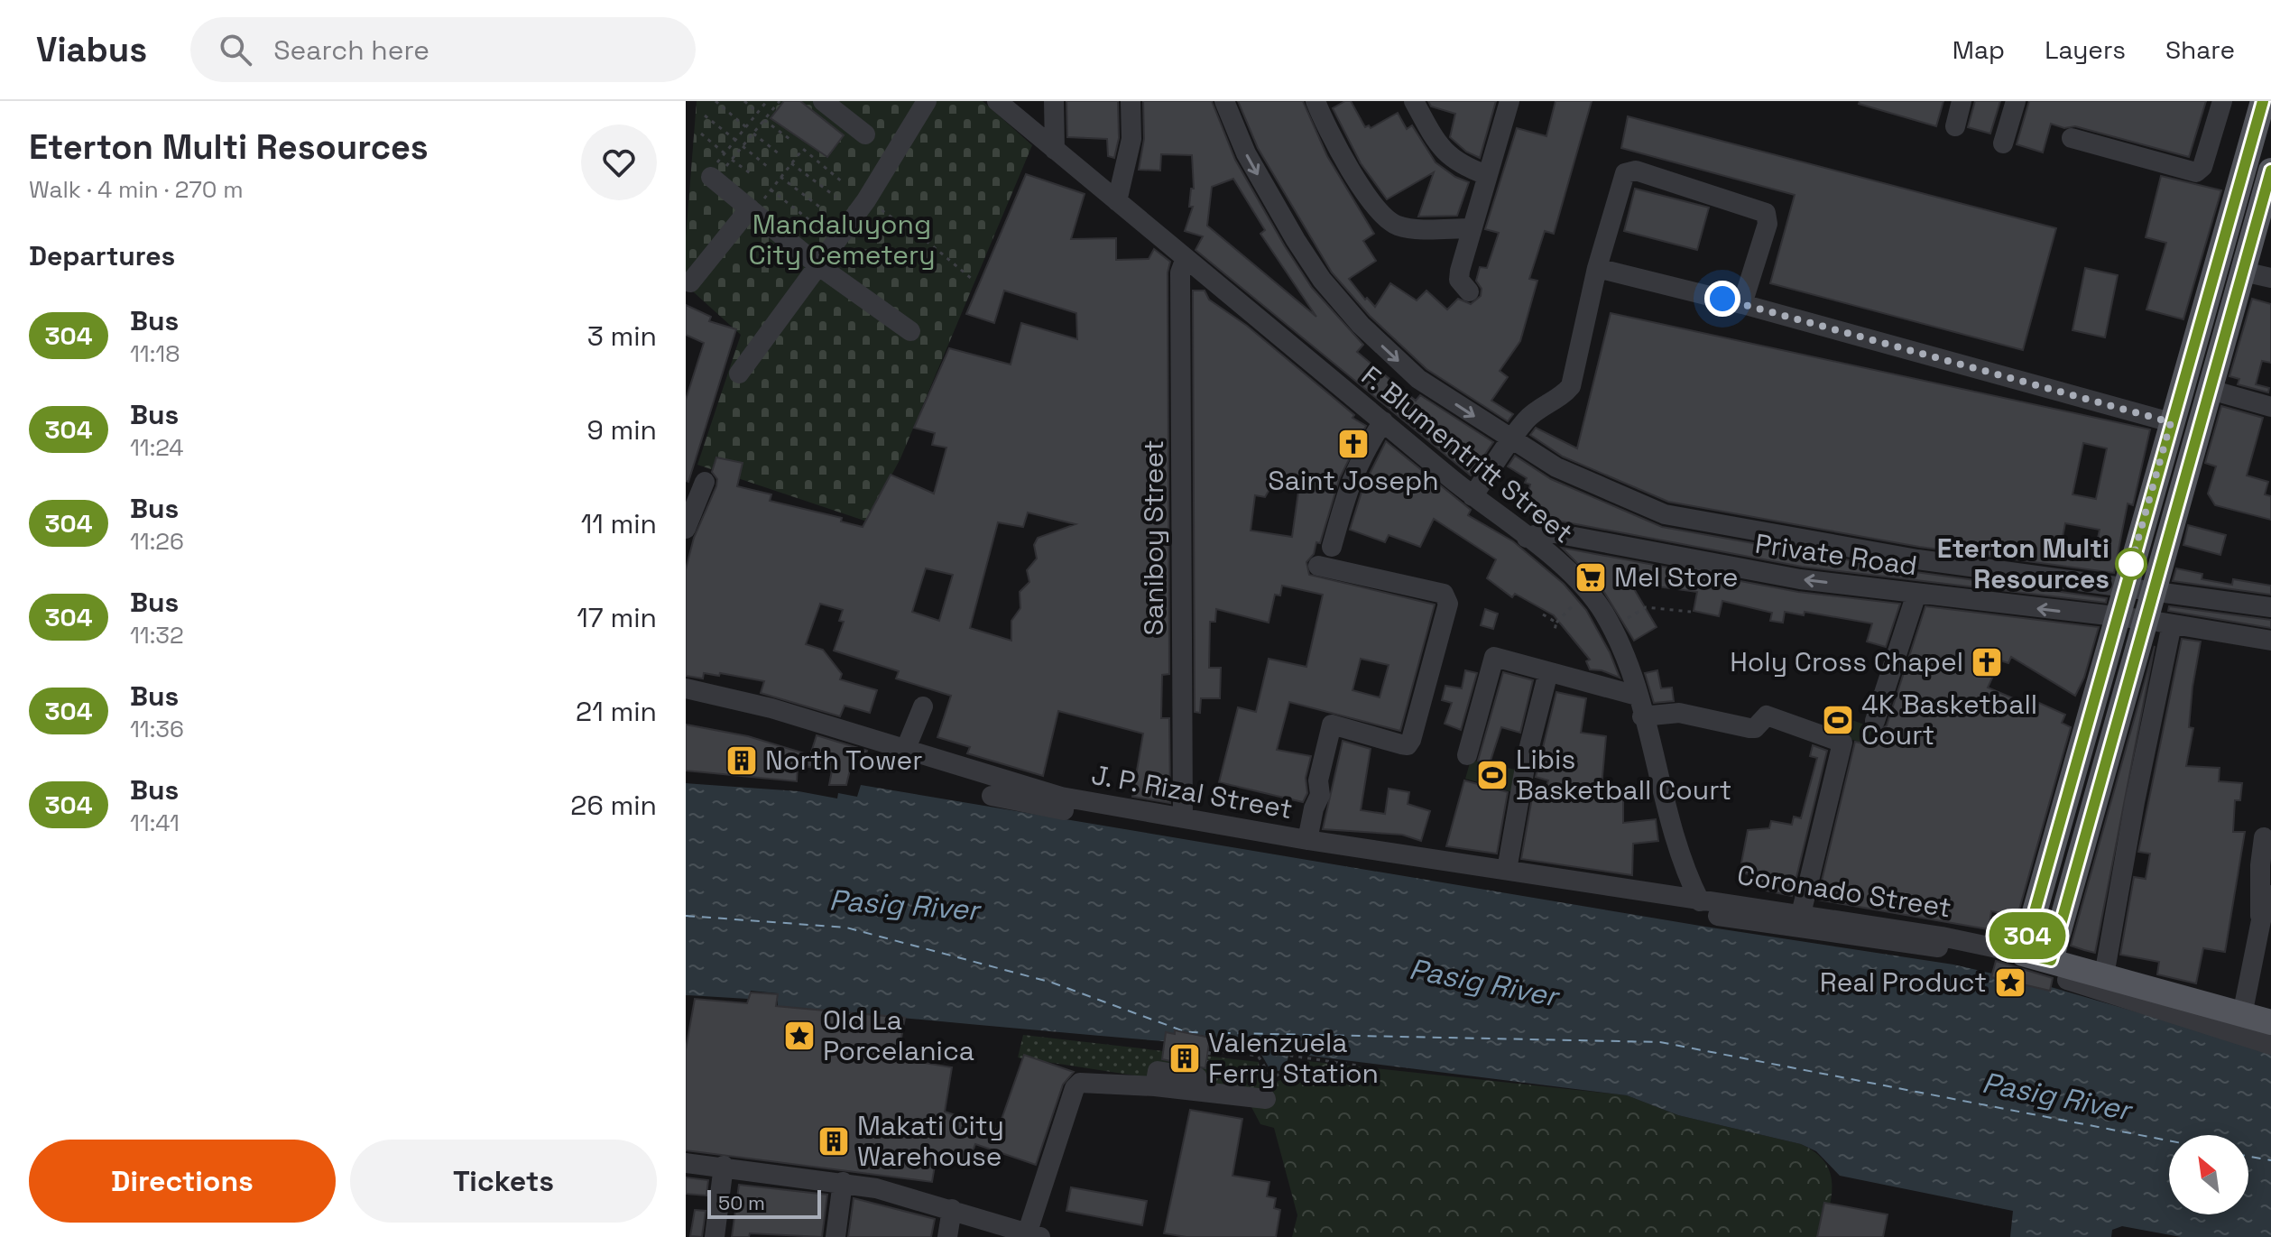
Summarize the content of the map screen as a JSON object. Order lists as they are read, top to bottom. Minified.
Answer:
{"streets":{"main road":["Coronado Street"],"street":["F. Blumentritt Street","Saniboy Street","Private Road","J. P. Rizal Street"]},"crossings":[["F. Blumentritt Street","Saniboy Street"],["F. Blumentritt Street","Private Road"],["F. Blumentritt Street","J. P. Rizal Street"],["F. Blumentritt Street","Coronado Street"],["Saniboy Street","J. P. Rizal Street"],["J. P. Rizal Street","Coronado Street"]],"water":["Pasig River"],"parks":["Mandaluyong City Cemetery"],"places":{"church":["Saint Joseph","Holy Cross Chapel"],"other":["Eterton Multi Resources"],"supermarket":["Mel Store"],"sports":["4K Basketball Court","Libis Basketball Court"],"building":["North Tower","Valenzuela Ferry Station","Makati City Warehouse"],"place":["Real Product","Old La Porcelanica"]},"lines":["bus line 304"],"scale_bar":"50 m","north":"top left","page":{"header":"Viabus","search":"Search here","nav":["Map","Layers","Share"],"heading":[["Eterton Multi Resources","Walk · 4 min · 270 m"],"Departures"],"on_map":"304","list":[{"mark":"304","name":"Bus","note":"11:18","value":"3 min"},{"mark":"304","name":"Bus","note":"11:24","value":"9 min"},{"mark":"304","name":"Bus","note":"11:26","value":"11 min"},{"mark":"304","name":"Bus","note":"11:32","value":"17 min"},{"mark":"304","name":"Bus","note":"11:36","value":"21 min"},{"mark":"304","name":"Bus","note":"11:41","value":"26 min"}],"buttons":["Directions","Tickets"],"scale":"50 m"}}
